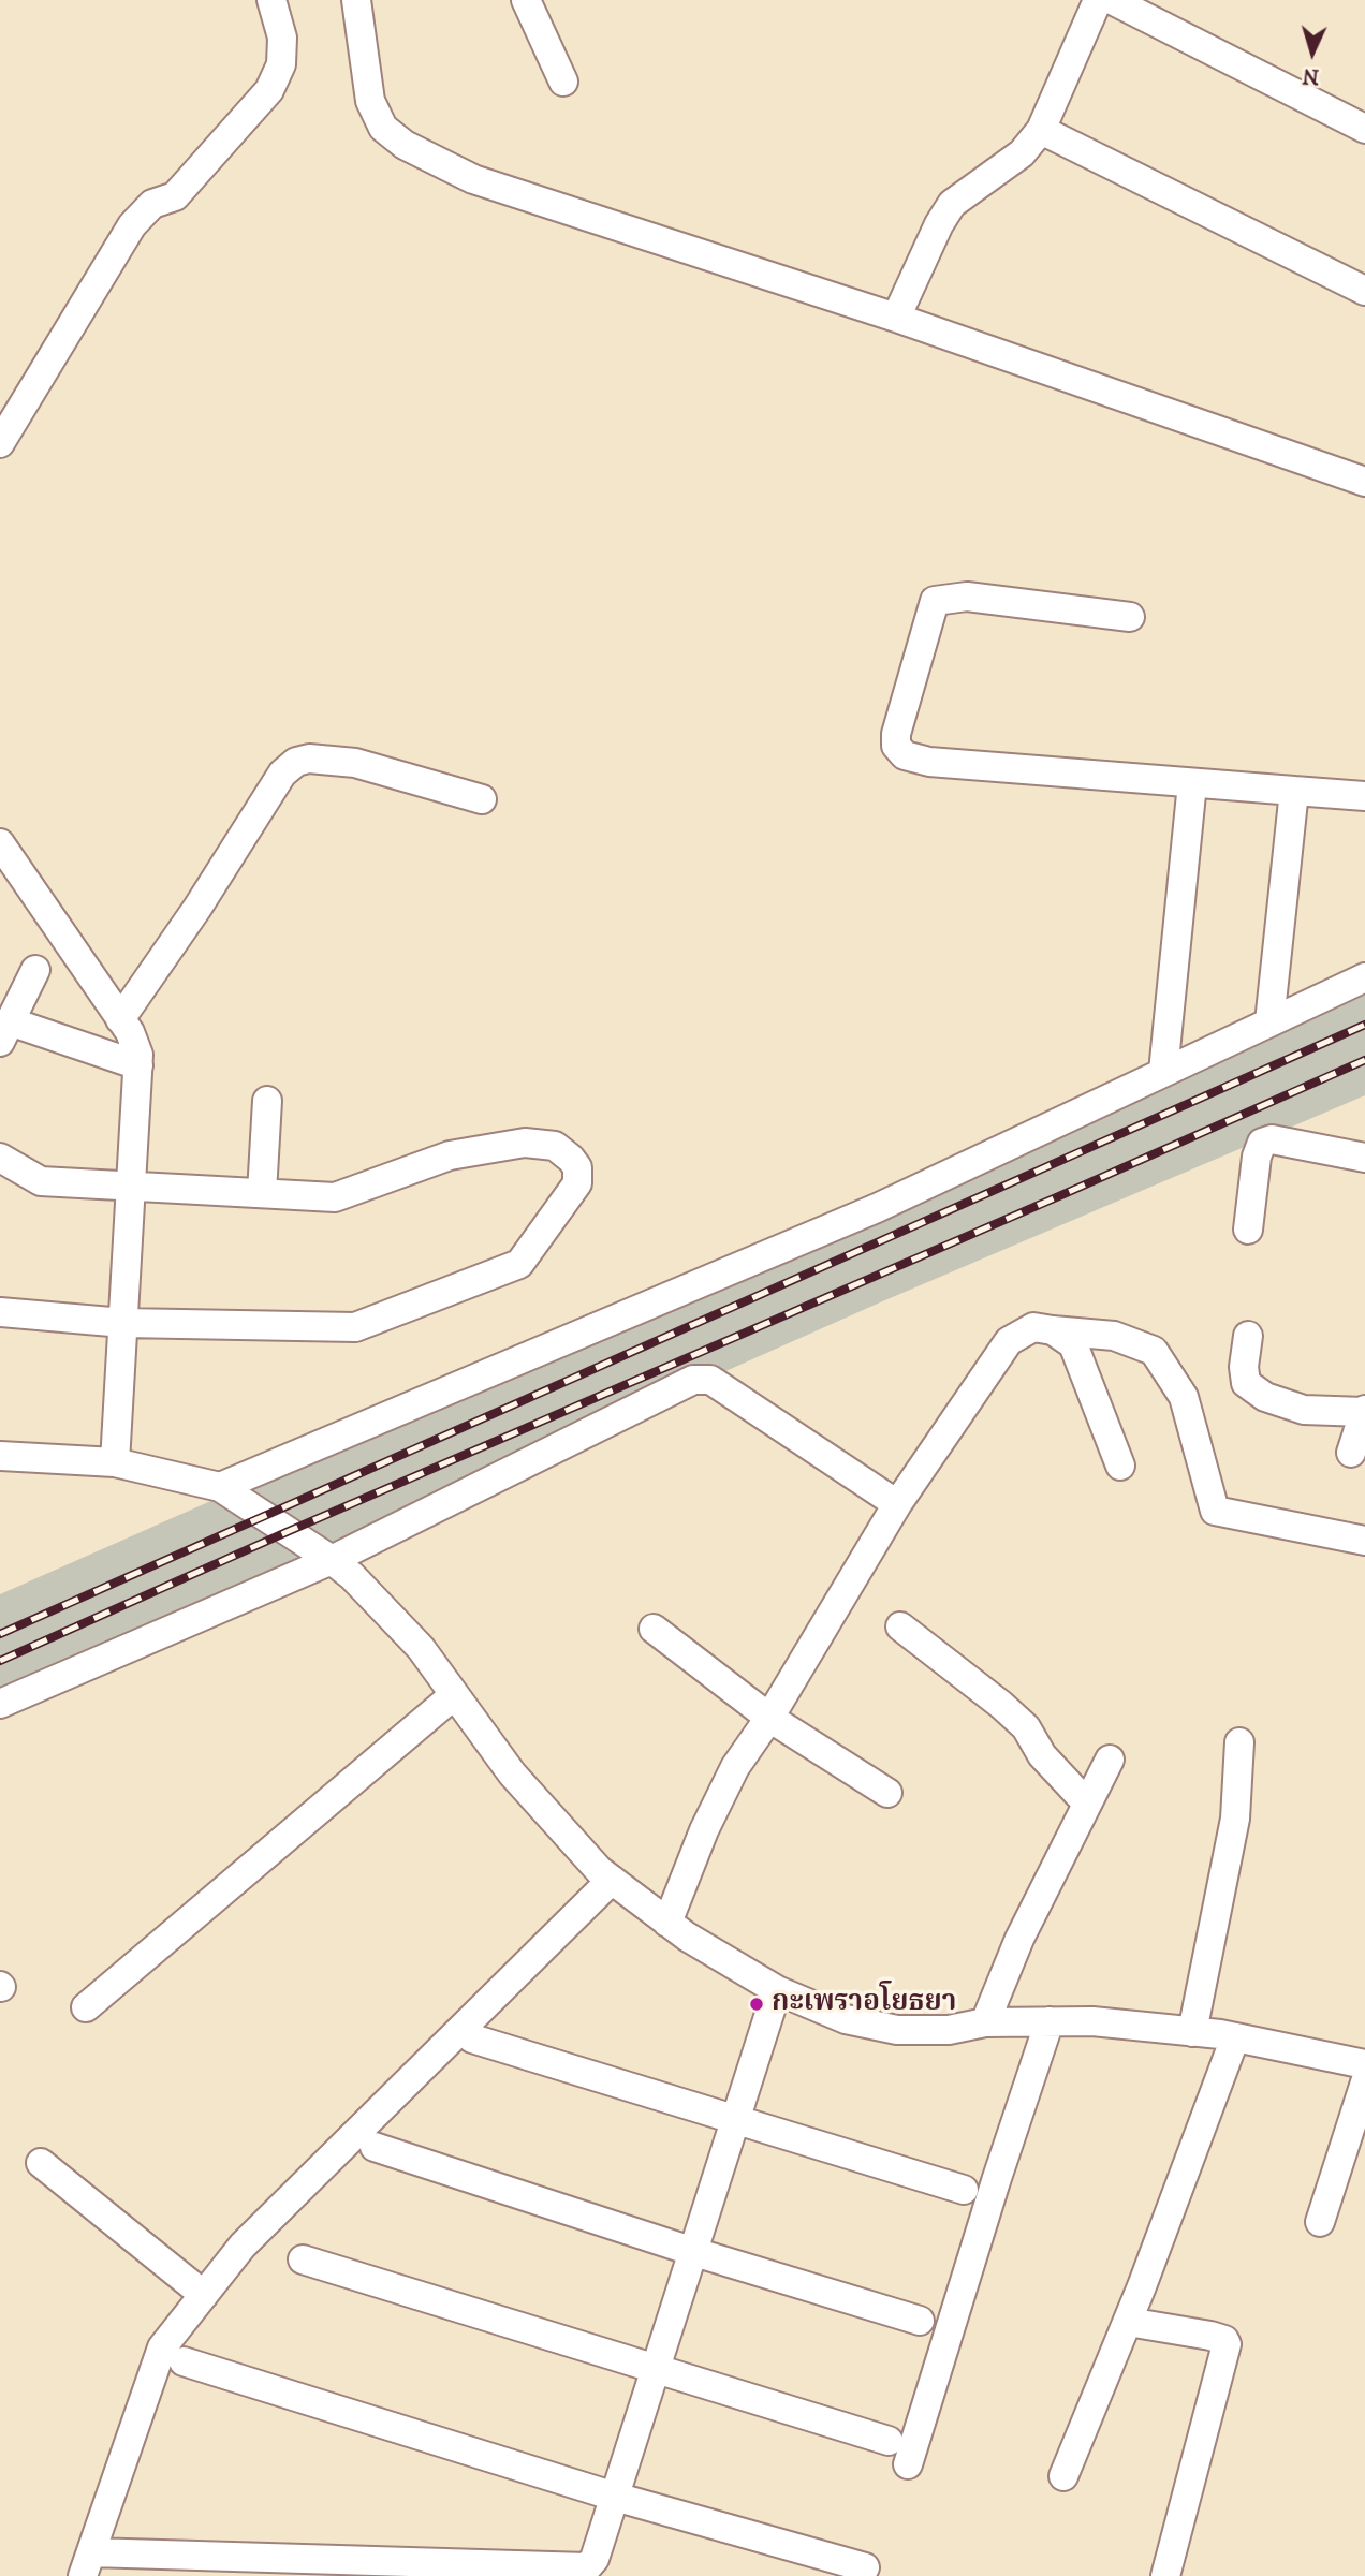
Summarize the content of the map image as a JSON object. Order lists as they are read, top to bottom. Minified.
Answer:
{"places":["กะเพราอโยธยา"],"north":"bottom"}
